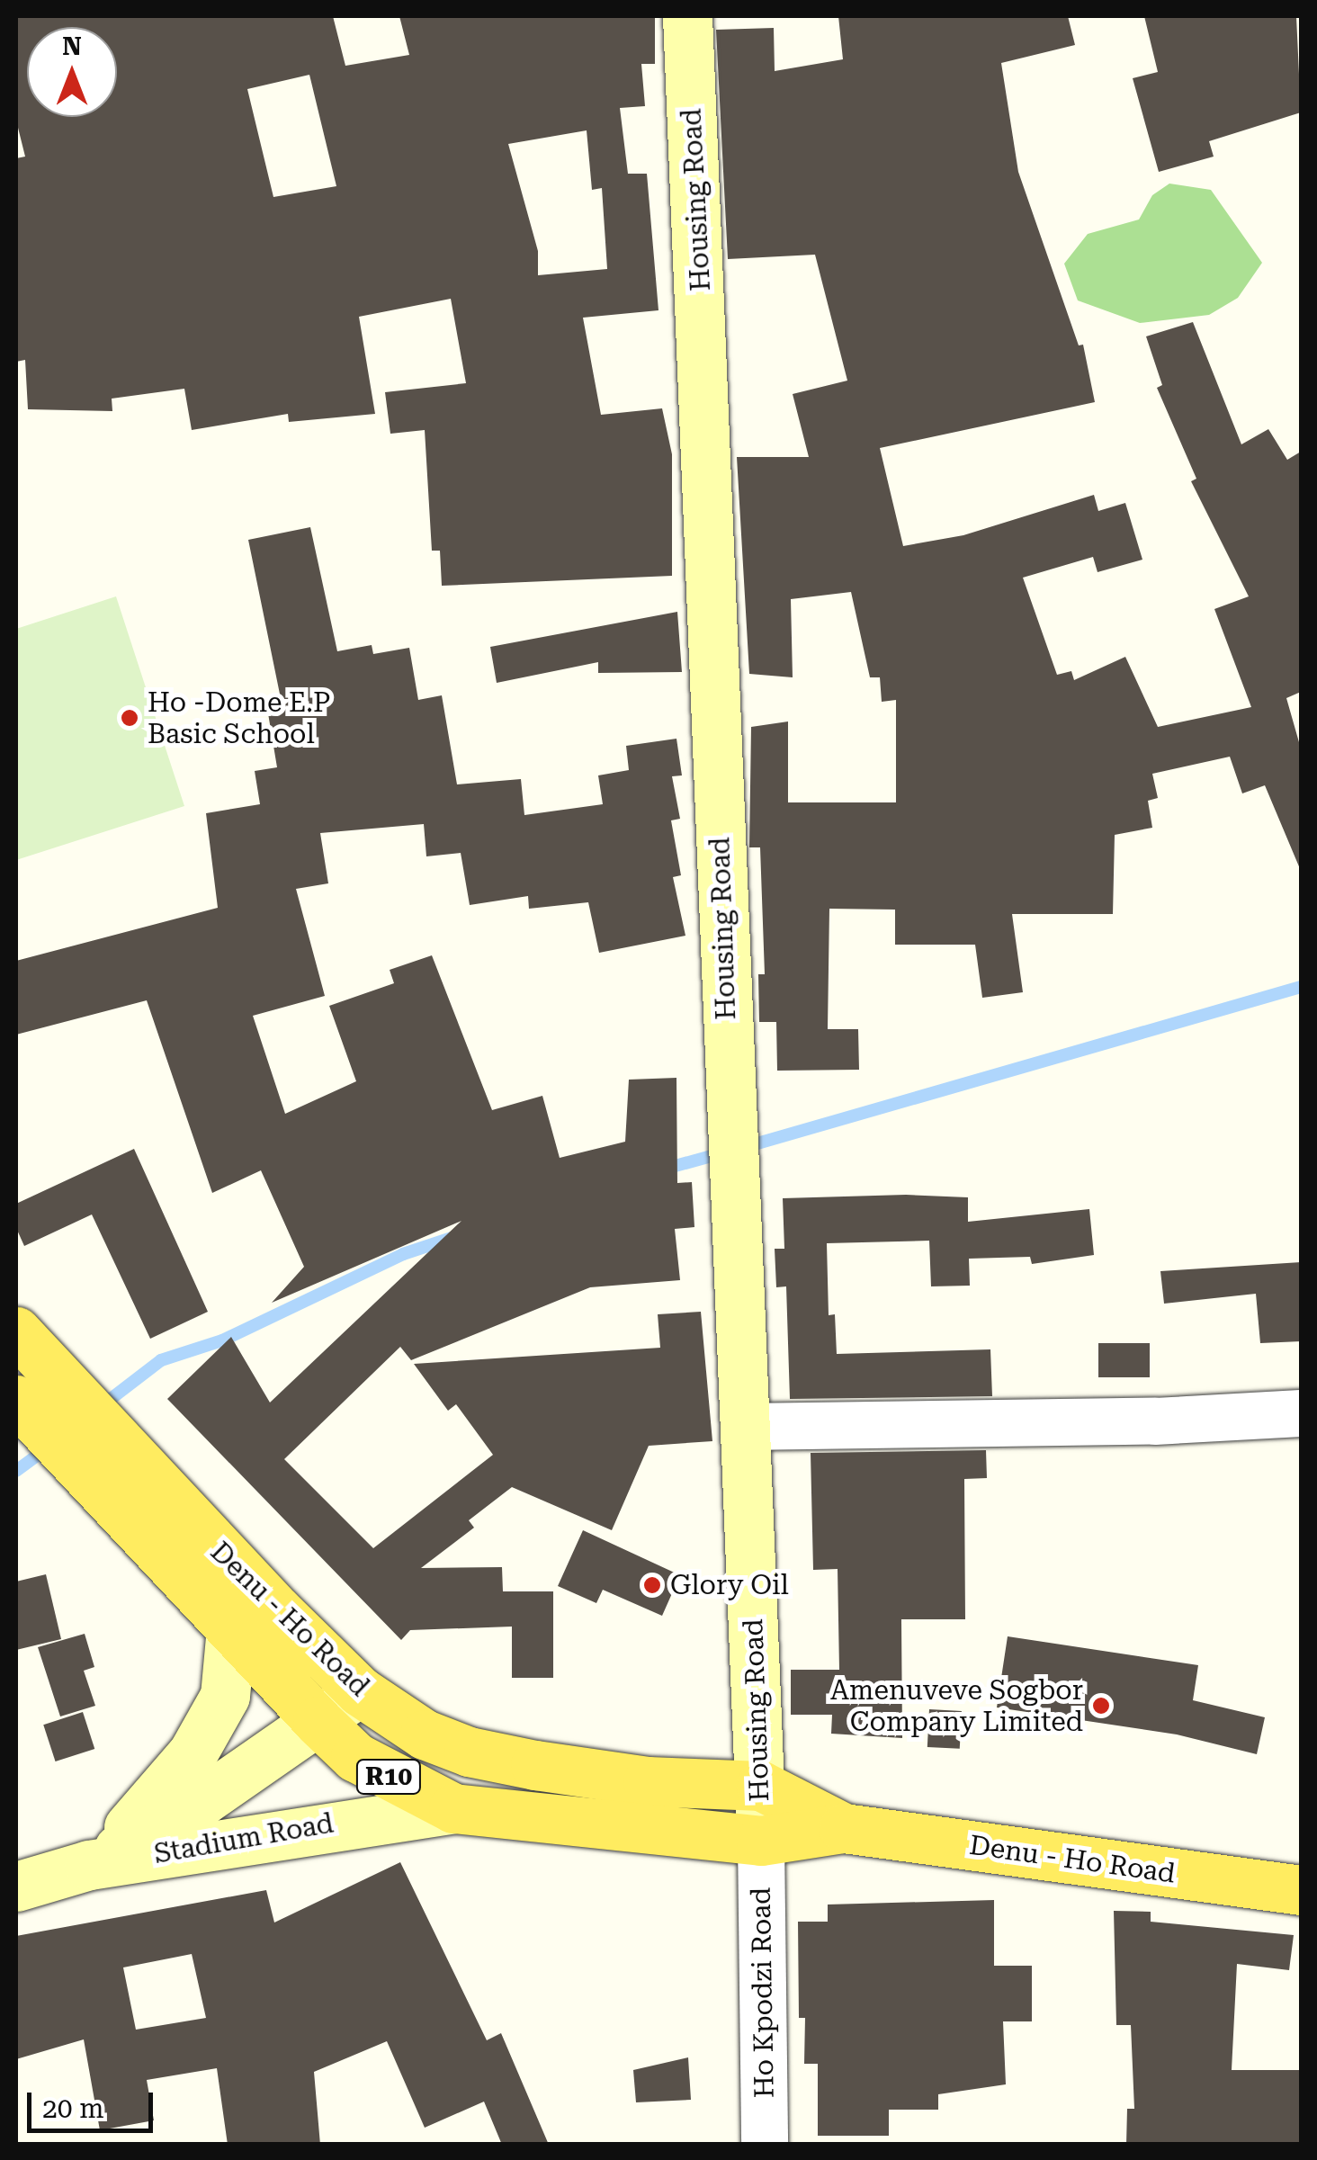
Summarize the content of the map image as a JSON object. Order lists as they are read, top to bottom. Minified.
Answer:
{"streets":{"main road":["Denu - Ho Road","R10"],"street":["Housing Road","Stadium Road","Ho Kpodzi Road"]},"crossings":[["Housing Road","Denu - Ho Road"],["Housing Road","Ho Kpodzi Road"],["Denu - Ho Road","Stadium Road"],["Denu - Ho Road","Ho Kpodzi Road"]],"places":["Ho -Dome E.P Basic School","Glory Oil","Amenuveve Sogbor Company Limited"],"scale_bar":"20 m","north":"top"}
